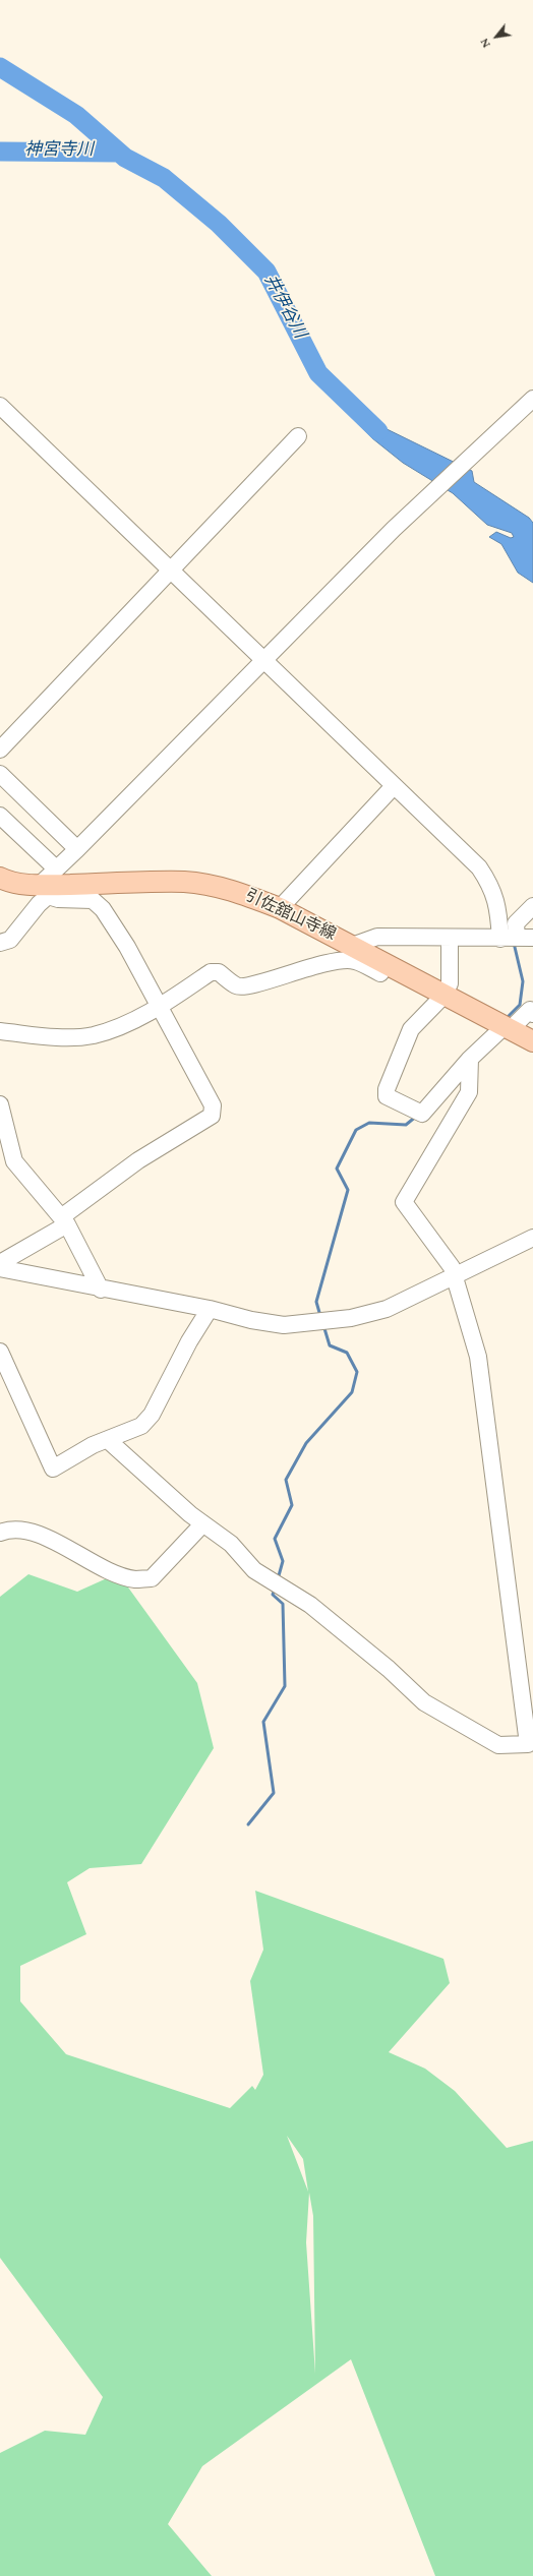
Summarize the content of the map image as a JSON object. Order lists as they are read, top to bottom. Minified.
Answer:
{"streets":{"main road":["引佐舘山寺線"]},"water":["神宮寺川","井伊谷川"],"north":"bottom left"}
